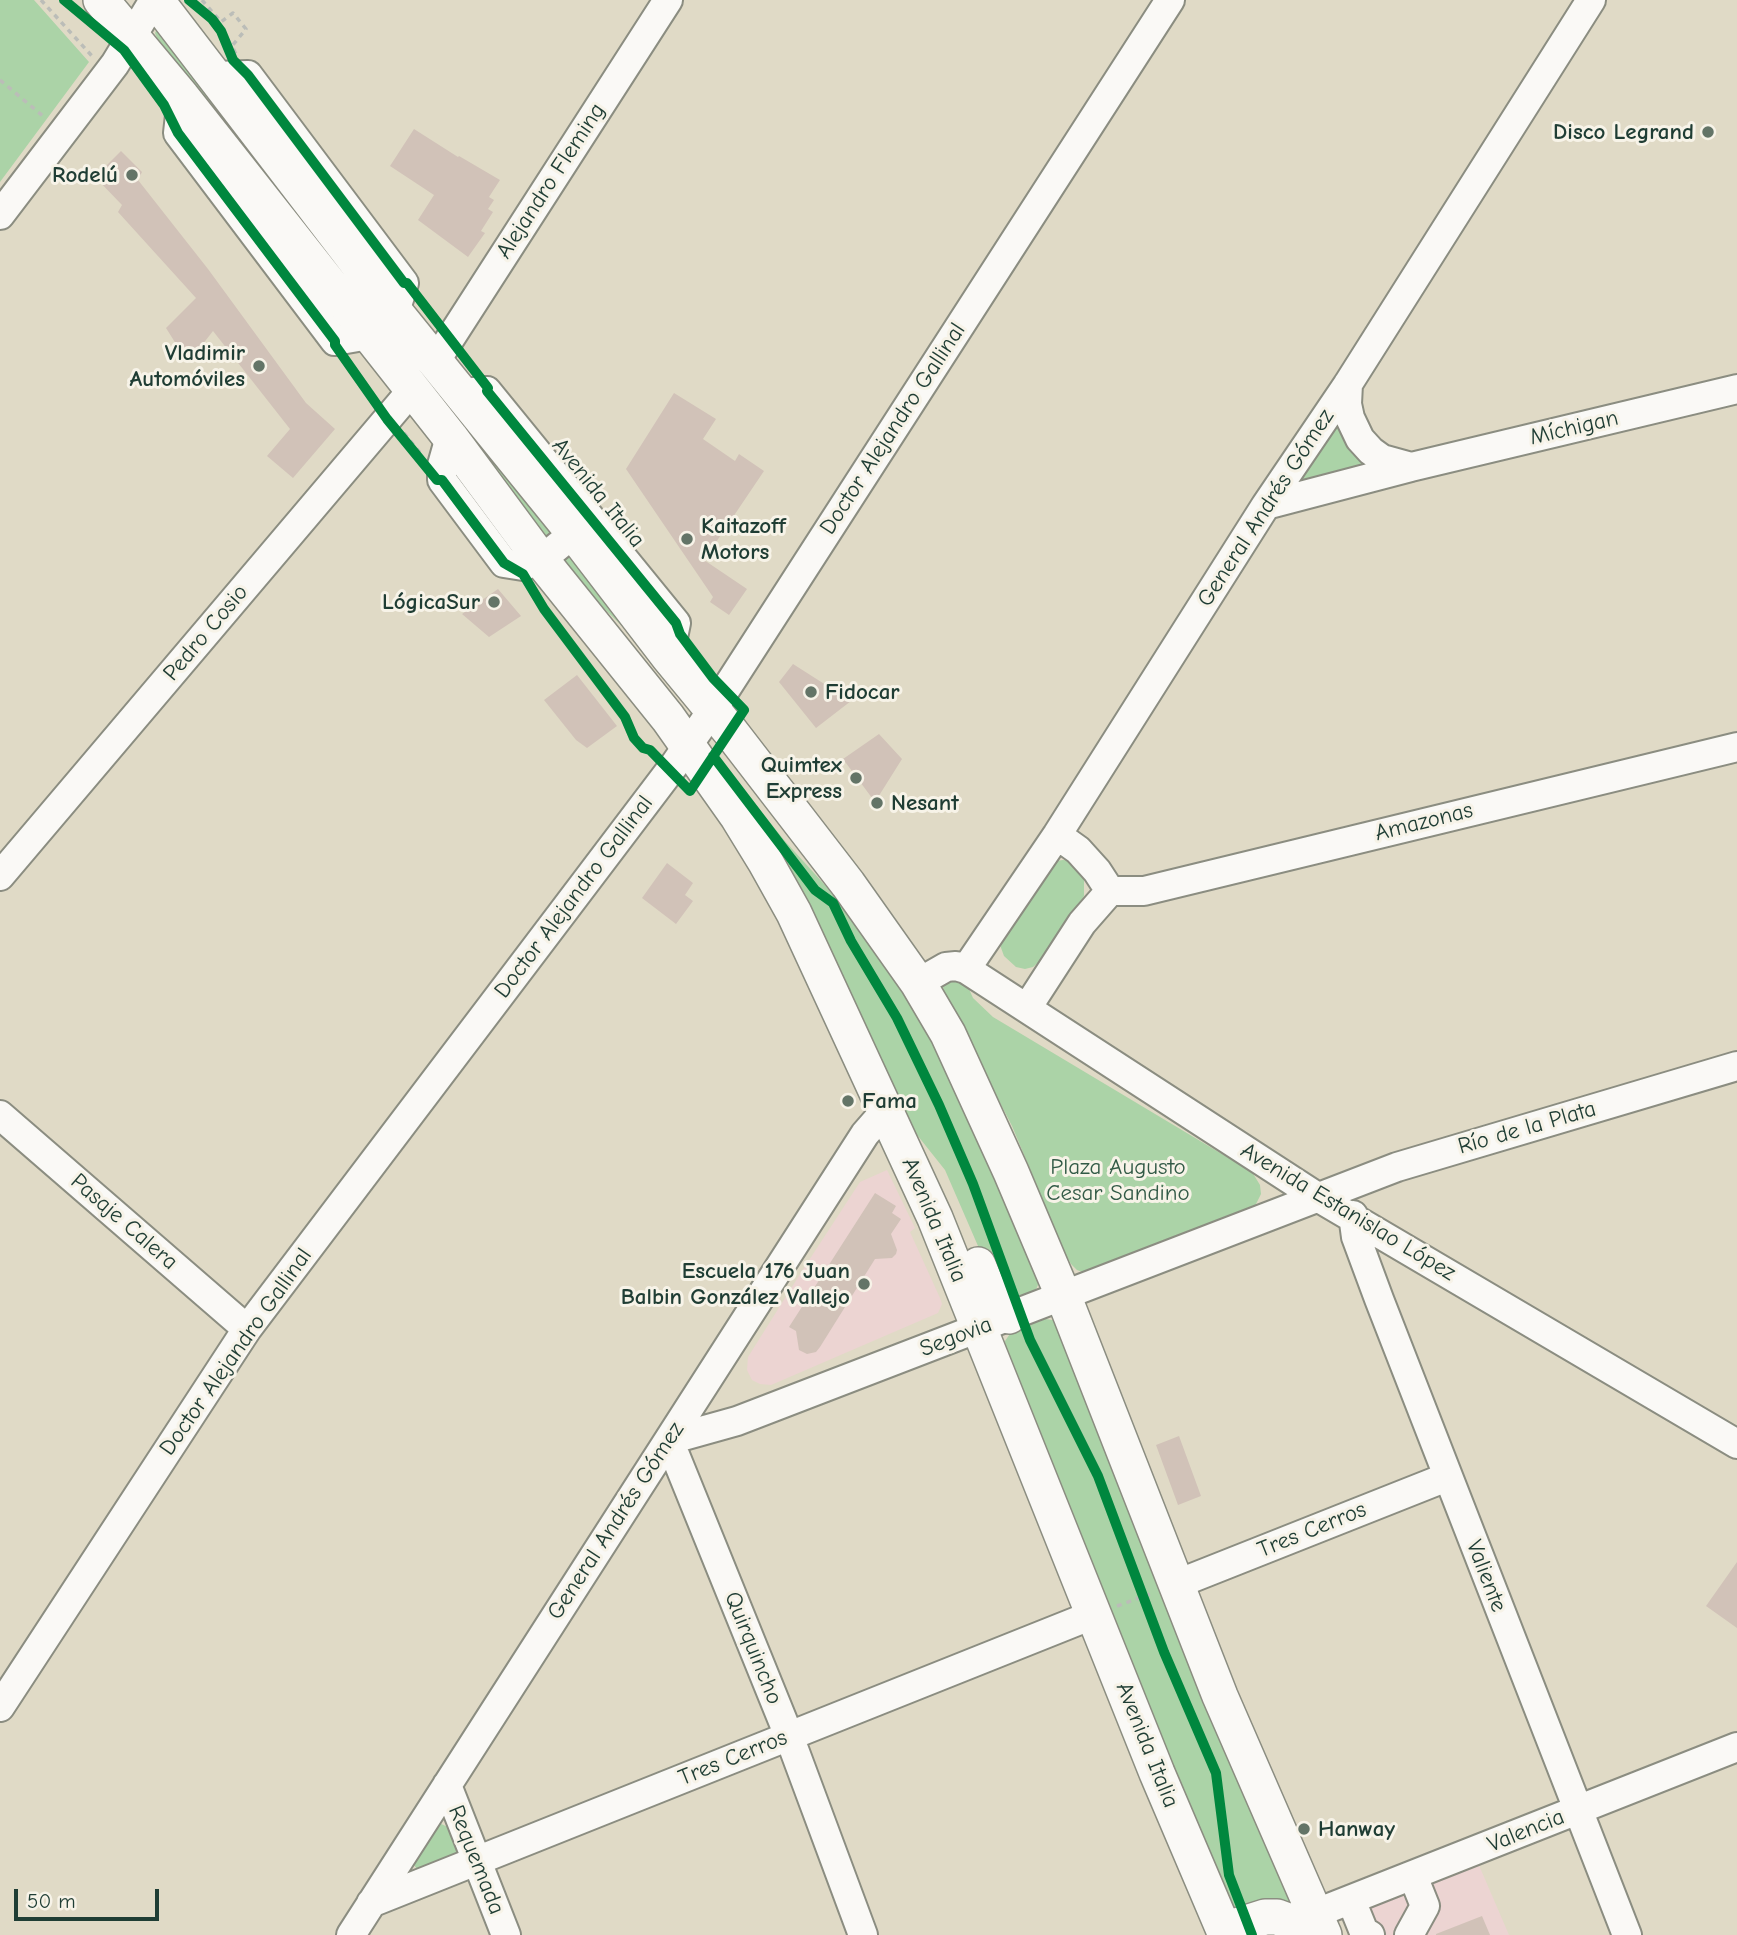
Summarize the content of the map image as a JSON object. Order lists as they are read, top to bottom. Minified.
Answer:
{"streets":{"main road":["Avenida Italia"],"street":["Alejandro Fleming","Míchigan","Doctor Alejandro Gallinal","General Andrés Gómez","Pedro Cosio","Amazonas","Río de la Plata","Avenida Estanislao López","Pasaje Calera","Segovia","Tres Cerros","Valiente","Quirquincho","Valencia","Requemada"]},"crossings":[["Alejandro Fleming","Avenida Italia"],["Míchigan","General Andrés Gómez"],["Doctor Alejandro Gallinal","Avenida Italia"],["Doctor Alejandro Gallinal","Pasaje Calera"],["Avenida Italia","General Andrés Gómez"],["Avenida Italia","Pedro Cosio"],["Avenida Italia","Segovia"],["Avenida Italia","Tres Cerros"],["Avenida Italia","Valencia"],["General Andrés Gómez","Avenida Estanislao López"],["General Andrés Gómez","Segovia"],["General Andrés Gómez","Tres Cerros"],["General Andrés Gómez","Quirquincho"],["General Andrés Gómez","Requemada"],["Río de la Plata","Avenida Estanislao López"],["Río de la Plata","Segovia"],["Avenida Estanislao López","Segovia"],["Avenida Estanislao López","Valiente"],["Segovia","Quirquincho"],["Tres Cerros","Valiente"],["Tres Cerros","Quirquincho"],["Tres Cerros","Requemada"],["Valiente","Valencia"]],"parks":["Plaza Augusto Cesar Sandino"],"places":["Disco Legrand","Rodelú","Vladimir Automóviles","Kaitazoff Motors","LógicaSur","Fidocar","Quimtex Express","Nesant","Fama","Escuela 176 Juan Balbin González Vallejo","Hanway"],"scale_bar":"50 m"}
